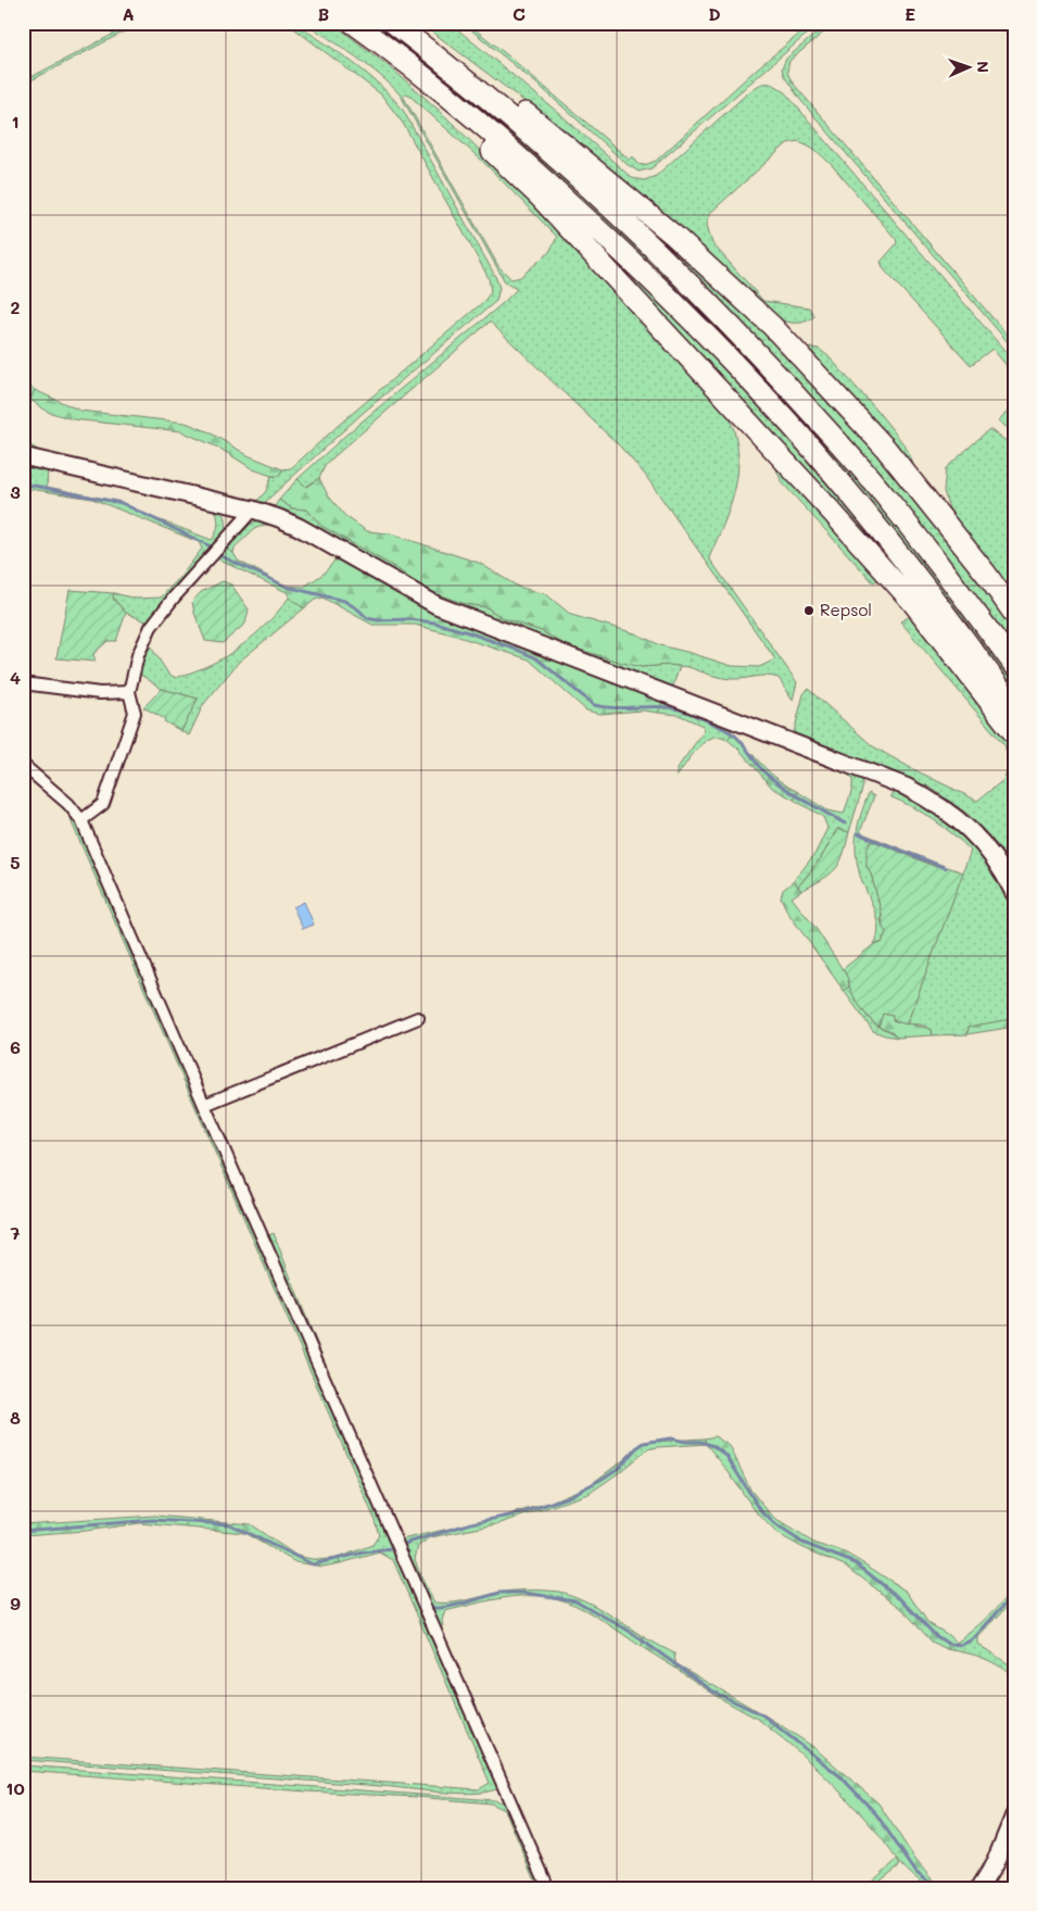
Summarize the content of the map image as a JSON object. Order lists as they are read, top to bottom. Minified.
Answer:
{"places":["Repsol"],"north":"right","grid":{"columns":["A","B","C","D","E"],"rows":["1","2","3","4","5","6","7","8","9","10"]}}
